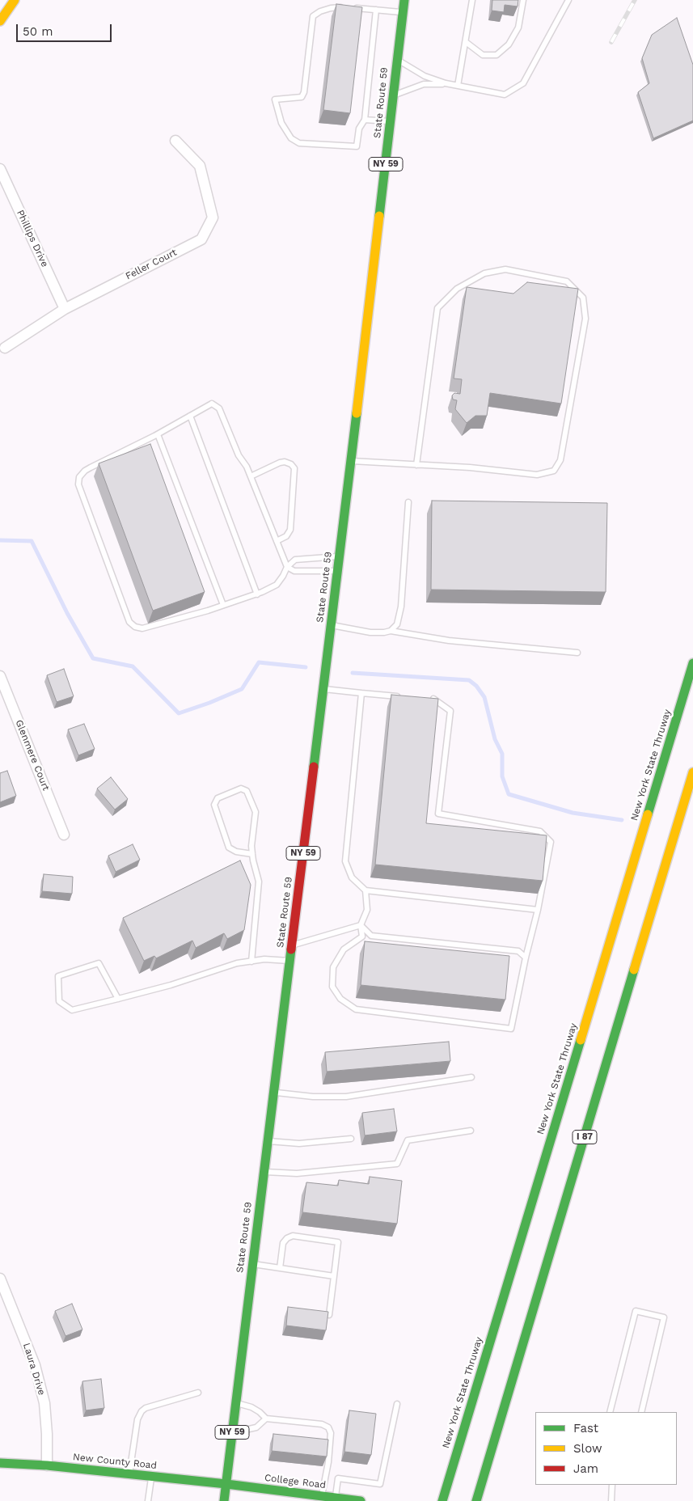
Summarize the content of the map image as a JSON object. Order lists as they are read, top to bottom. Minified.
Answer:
{"streets":{"main road":["State Route 59","NY 59","New York State Thruway","I 87","New County Road","College Road"],"street":["Phillips Drive","Feller Court","Glenmere Court","Laura Drive"]},"crossings":[["State Route 59","New County Road"],["State Route 59","College Road"],["Phillips Drive","Feller Court"],["Laura Drive","New County Road"],["New County Road","College Road"]],"legend":["Fast","Slow","Jam"],"scale_bar":"50 m"}
